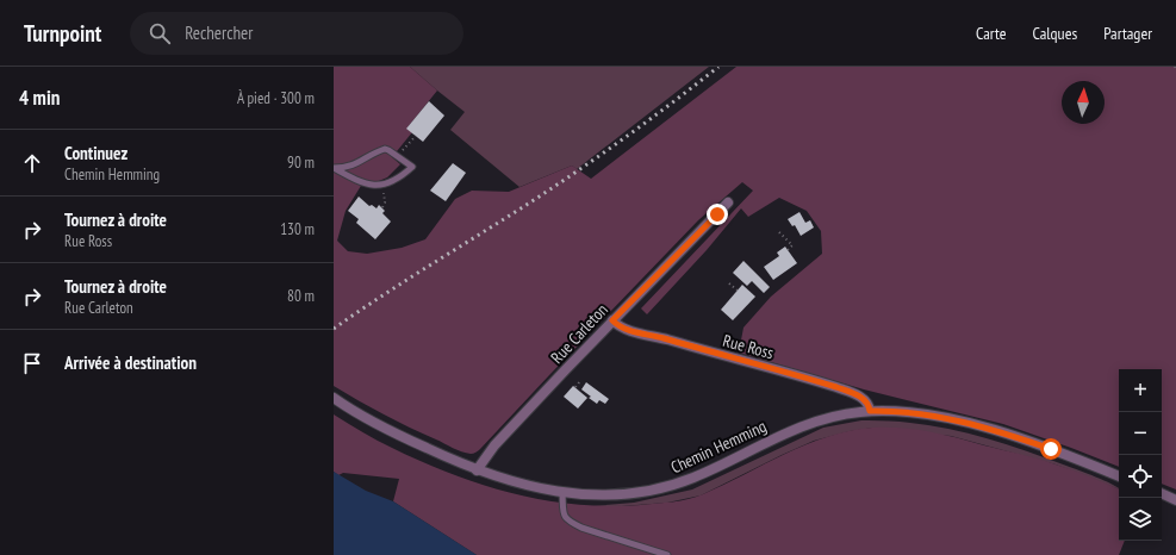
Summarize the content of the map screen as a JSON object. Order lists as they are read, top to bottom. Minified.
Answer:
{"streets":{"street":["Rue Carleton","Rue Ross","Chemin Hemming"]},"crossings":[["Rue Carleton","Rue Ross"],["Rue Carleton","Chemin Hemming"],["Rue Ross","Chemin Hemming"]],"north":"top","page":{"header":"Turnpoint","search":"Rechercher","nav":["Carte","Calques","Partager"],"heading":["4 min","À pied · 300 m"],"list":[["Continuez","Chemin Hemming","90 m"],["Tournez à droite","Rue Ross","130 m"],["Tournez à droite","Rue Carleton","80 m"],"Arrivée à destination"],"map_buttons":["+","−"]}}
